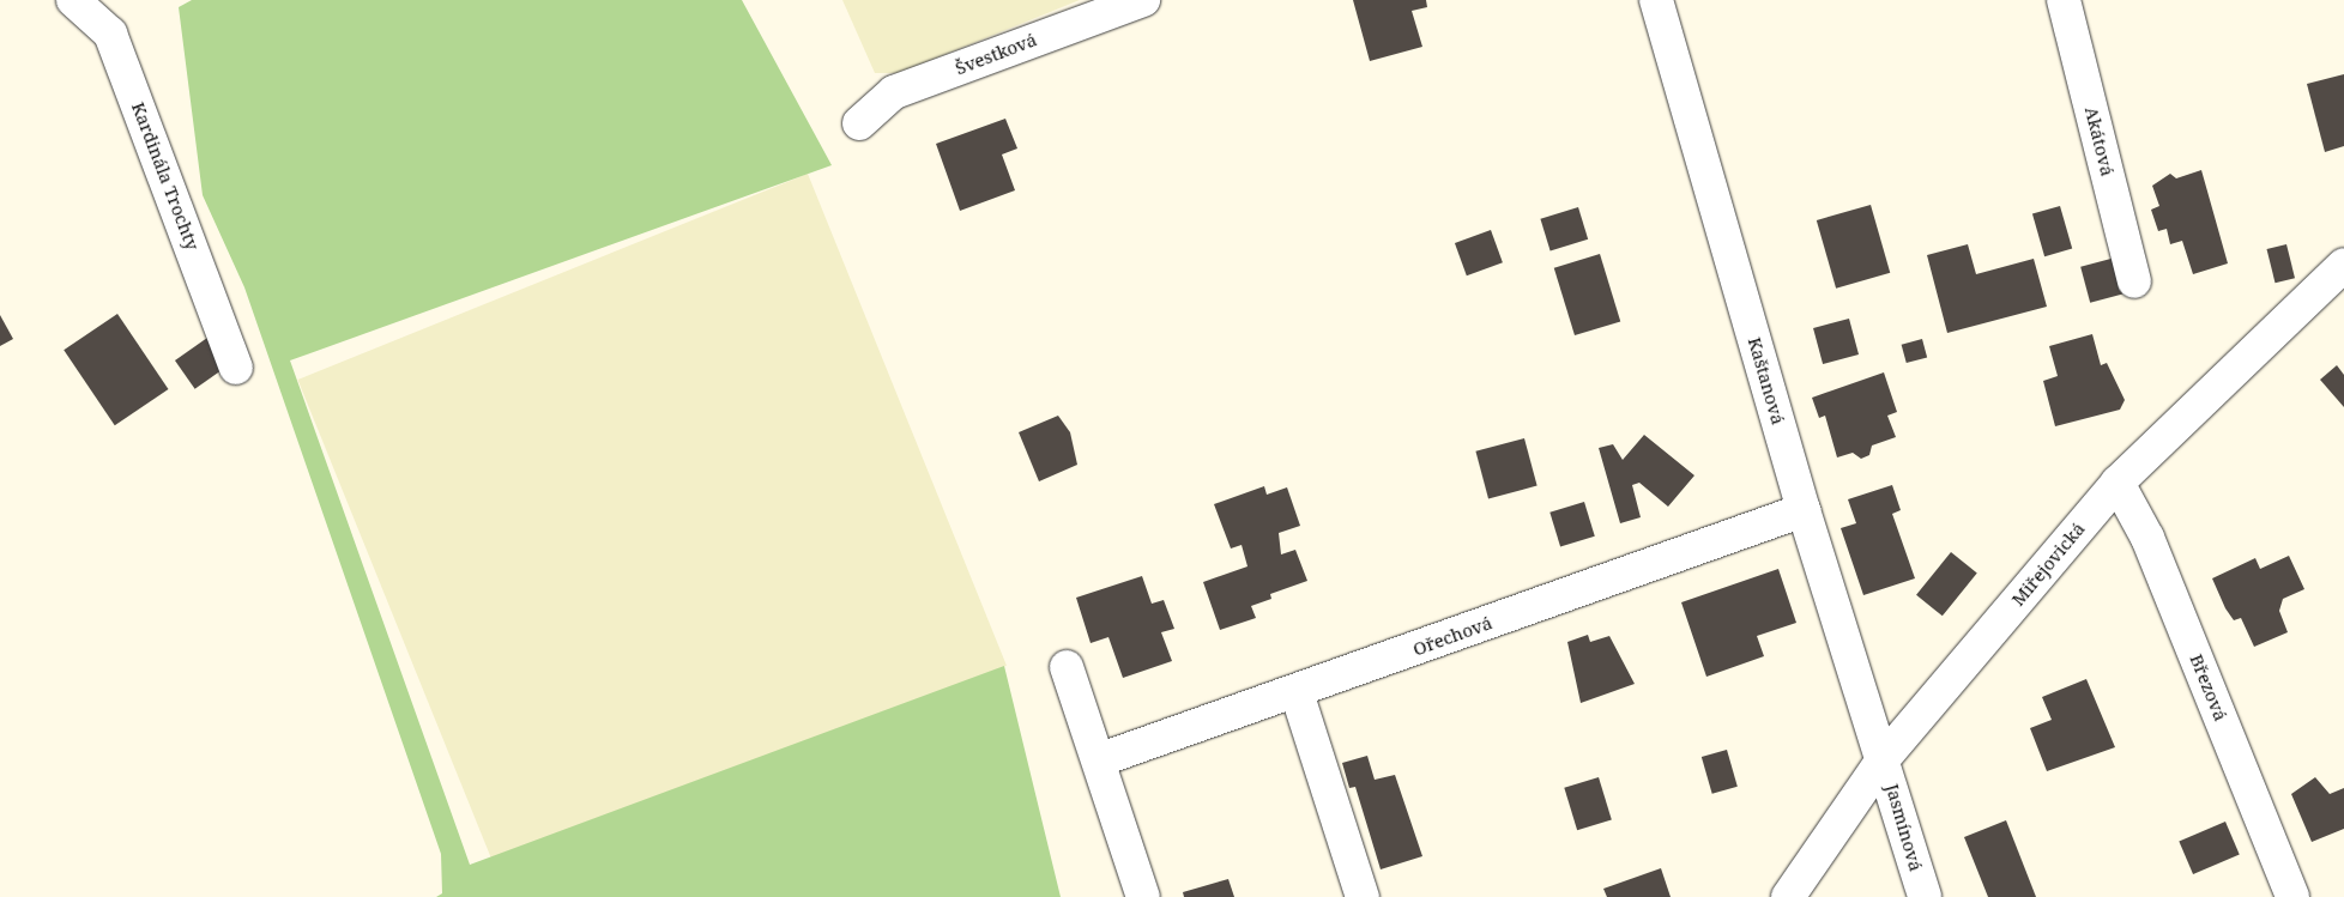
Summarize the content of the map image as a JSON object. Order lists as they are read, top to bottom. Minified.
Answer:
{"streets":{"street":["Švestková","Akátová","Kardinála Trochty","Kaštanová","Miřejovická","Ořechová","Březová","Jasmínová"]},"crossings":[["Kaštanová","Miřejovická"],["Kaštanová","Ořechová"],["Kaštanová","Jasmínová"],["Miřejovická","Březová"],["Miřejovická","Jasmínová"]]}
